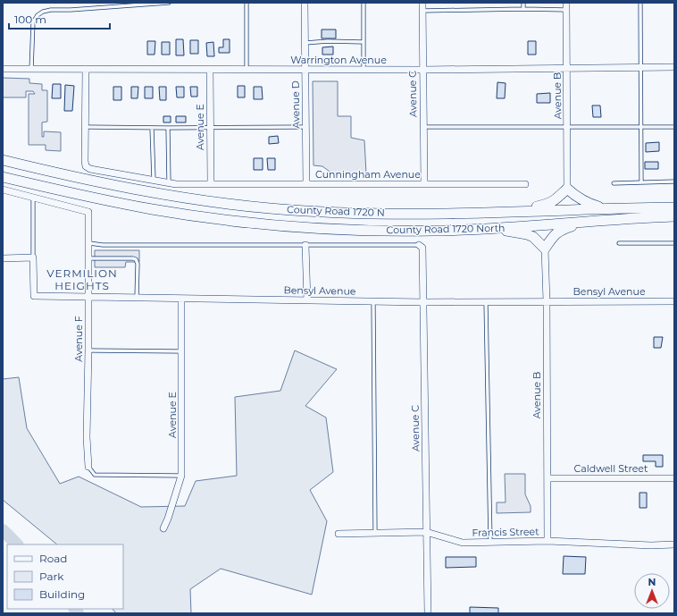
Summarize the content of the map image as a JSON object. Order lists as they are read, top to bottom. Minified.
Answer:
{"streets":{"main road":["County Road 1720 N","County Road 1720 North"],"street":["Warrington Avenue","Avenue C","Avenue B","Avenue D","Avenue E","Cunningham Avenue","Bensyl Avenue","Avenue F","Caldwell Street","Francis Street"]},"crossings":[["Warrington Avenue","Avenue C"],["Warrington Avenue","Avenue B"],["Warrington Avenue","Avenue D"],["Warrington Avenue","Avenue E"],["Avenue C","Cunningham Avenue"],["Avenue C","Bensyl Avenue"],["Avenue C","Francis Street"],["Avenue B","Bensyl Avenue"],["Avenue B","Caldwell Street"],["Avenue B","Francis Street"],["Avenue D","Cunningham Avenue"],["Avenue E","Cunningham Avenue"],["Avenue E","Bensyl Avenue"],["County Road 1720 N","County Road 1720 North"],["Bensyl Avenue","Avenue F"]],"districts":["VERMILION HEIGHTS"],"legend":["Road","Park","Building"],"scale_bar":"100 m","north":"top"}
